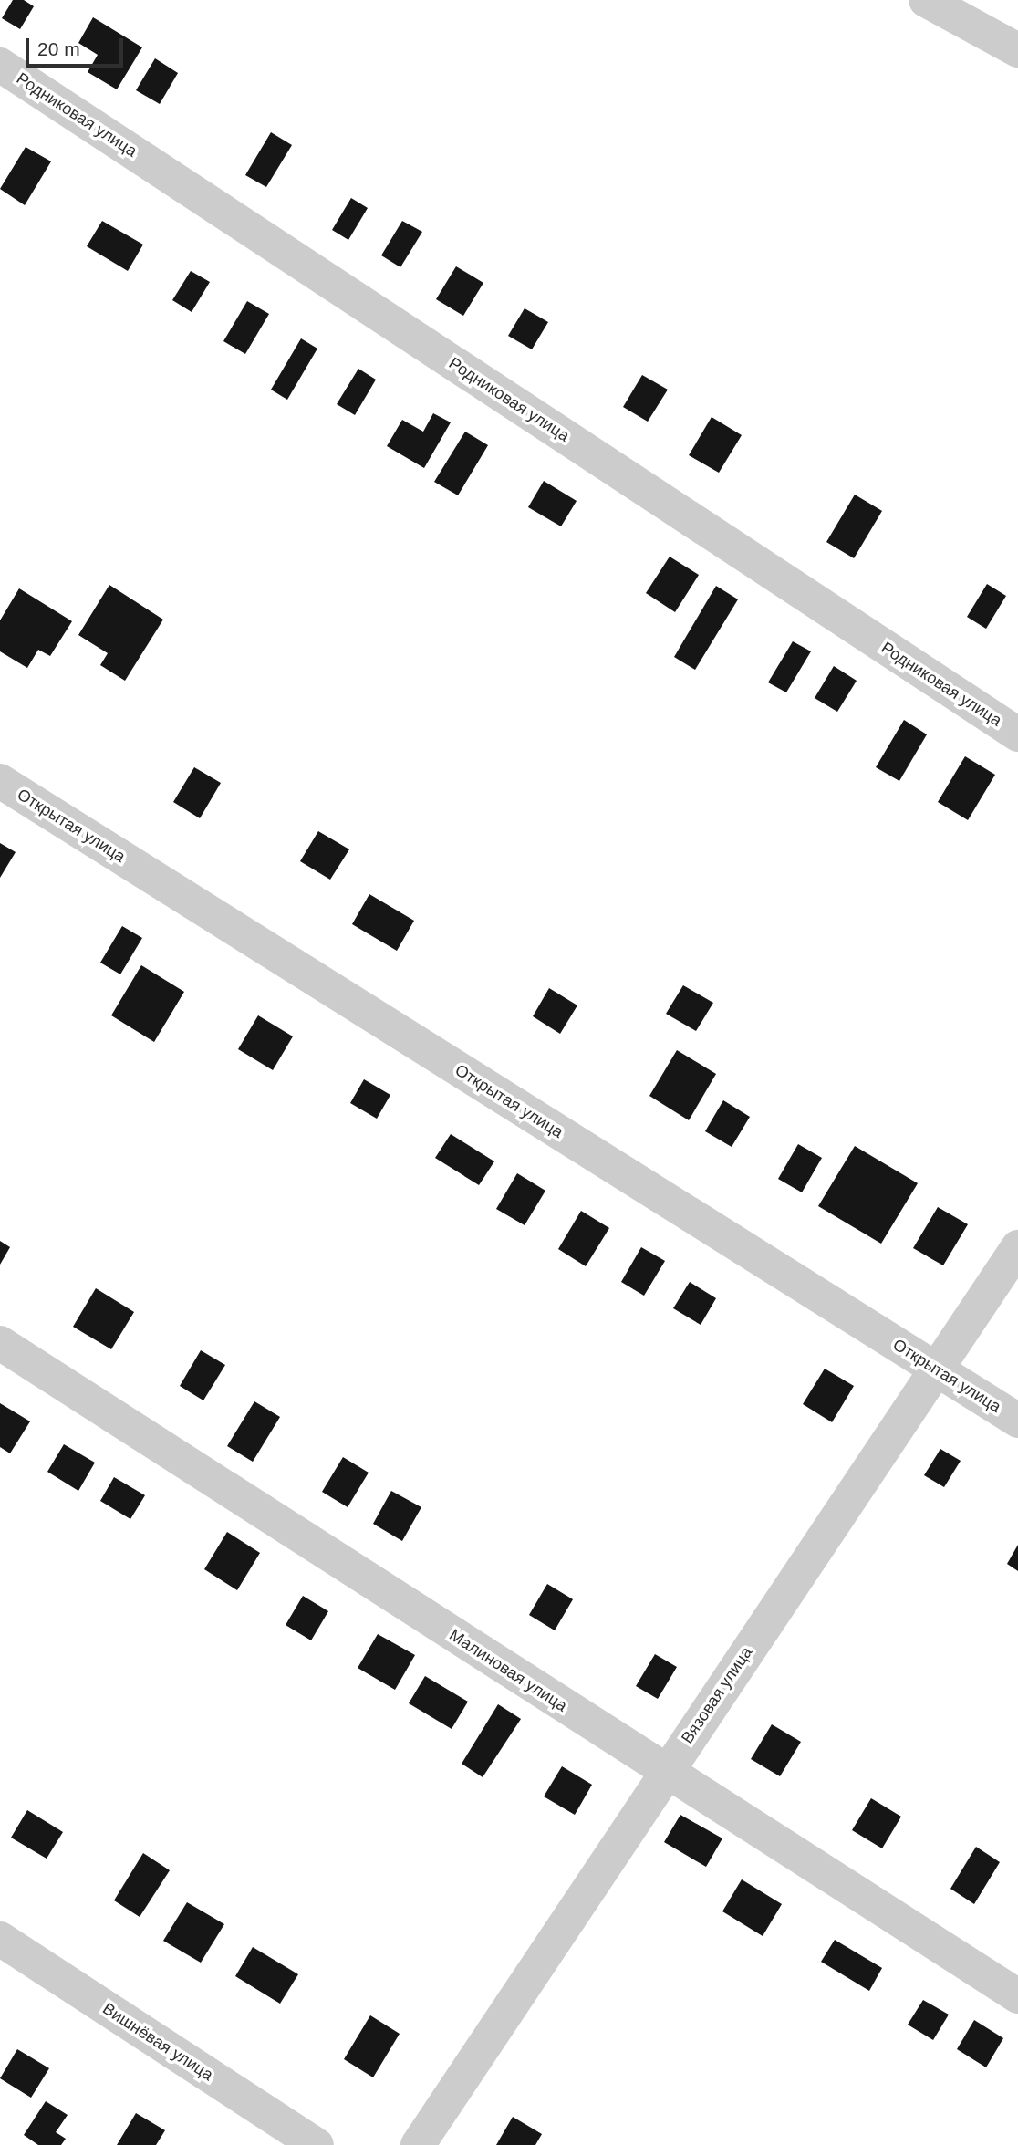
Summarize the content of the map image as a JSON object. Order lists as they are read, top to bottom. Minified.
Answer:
{"streets":{"street":["Родниковая улица","Открытая улица","Малиновая улица","Вязовая улица","Вишнёвая улица"]},"crossings":[["Открытая улица","Вязовая улица"],["Малиновая улица","Вязовая улица"]],"scale_bar":"20 m"}
